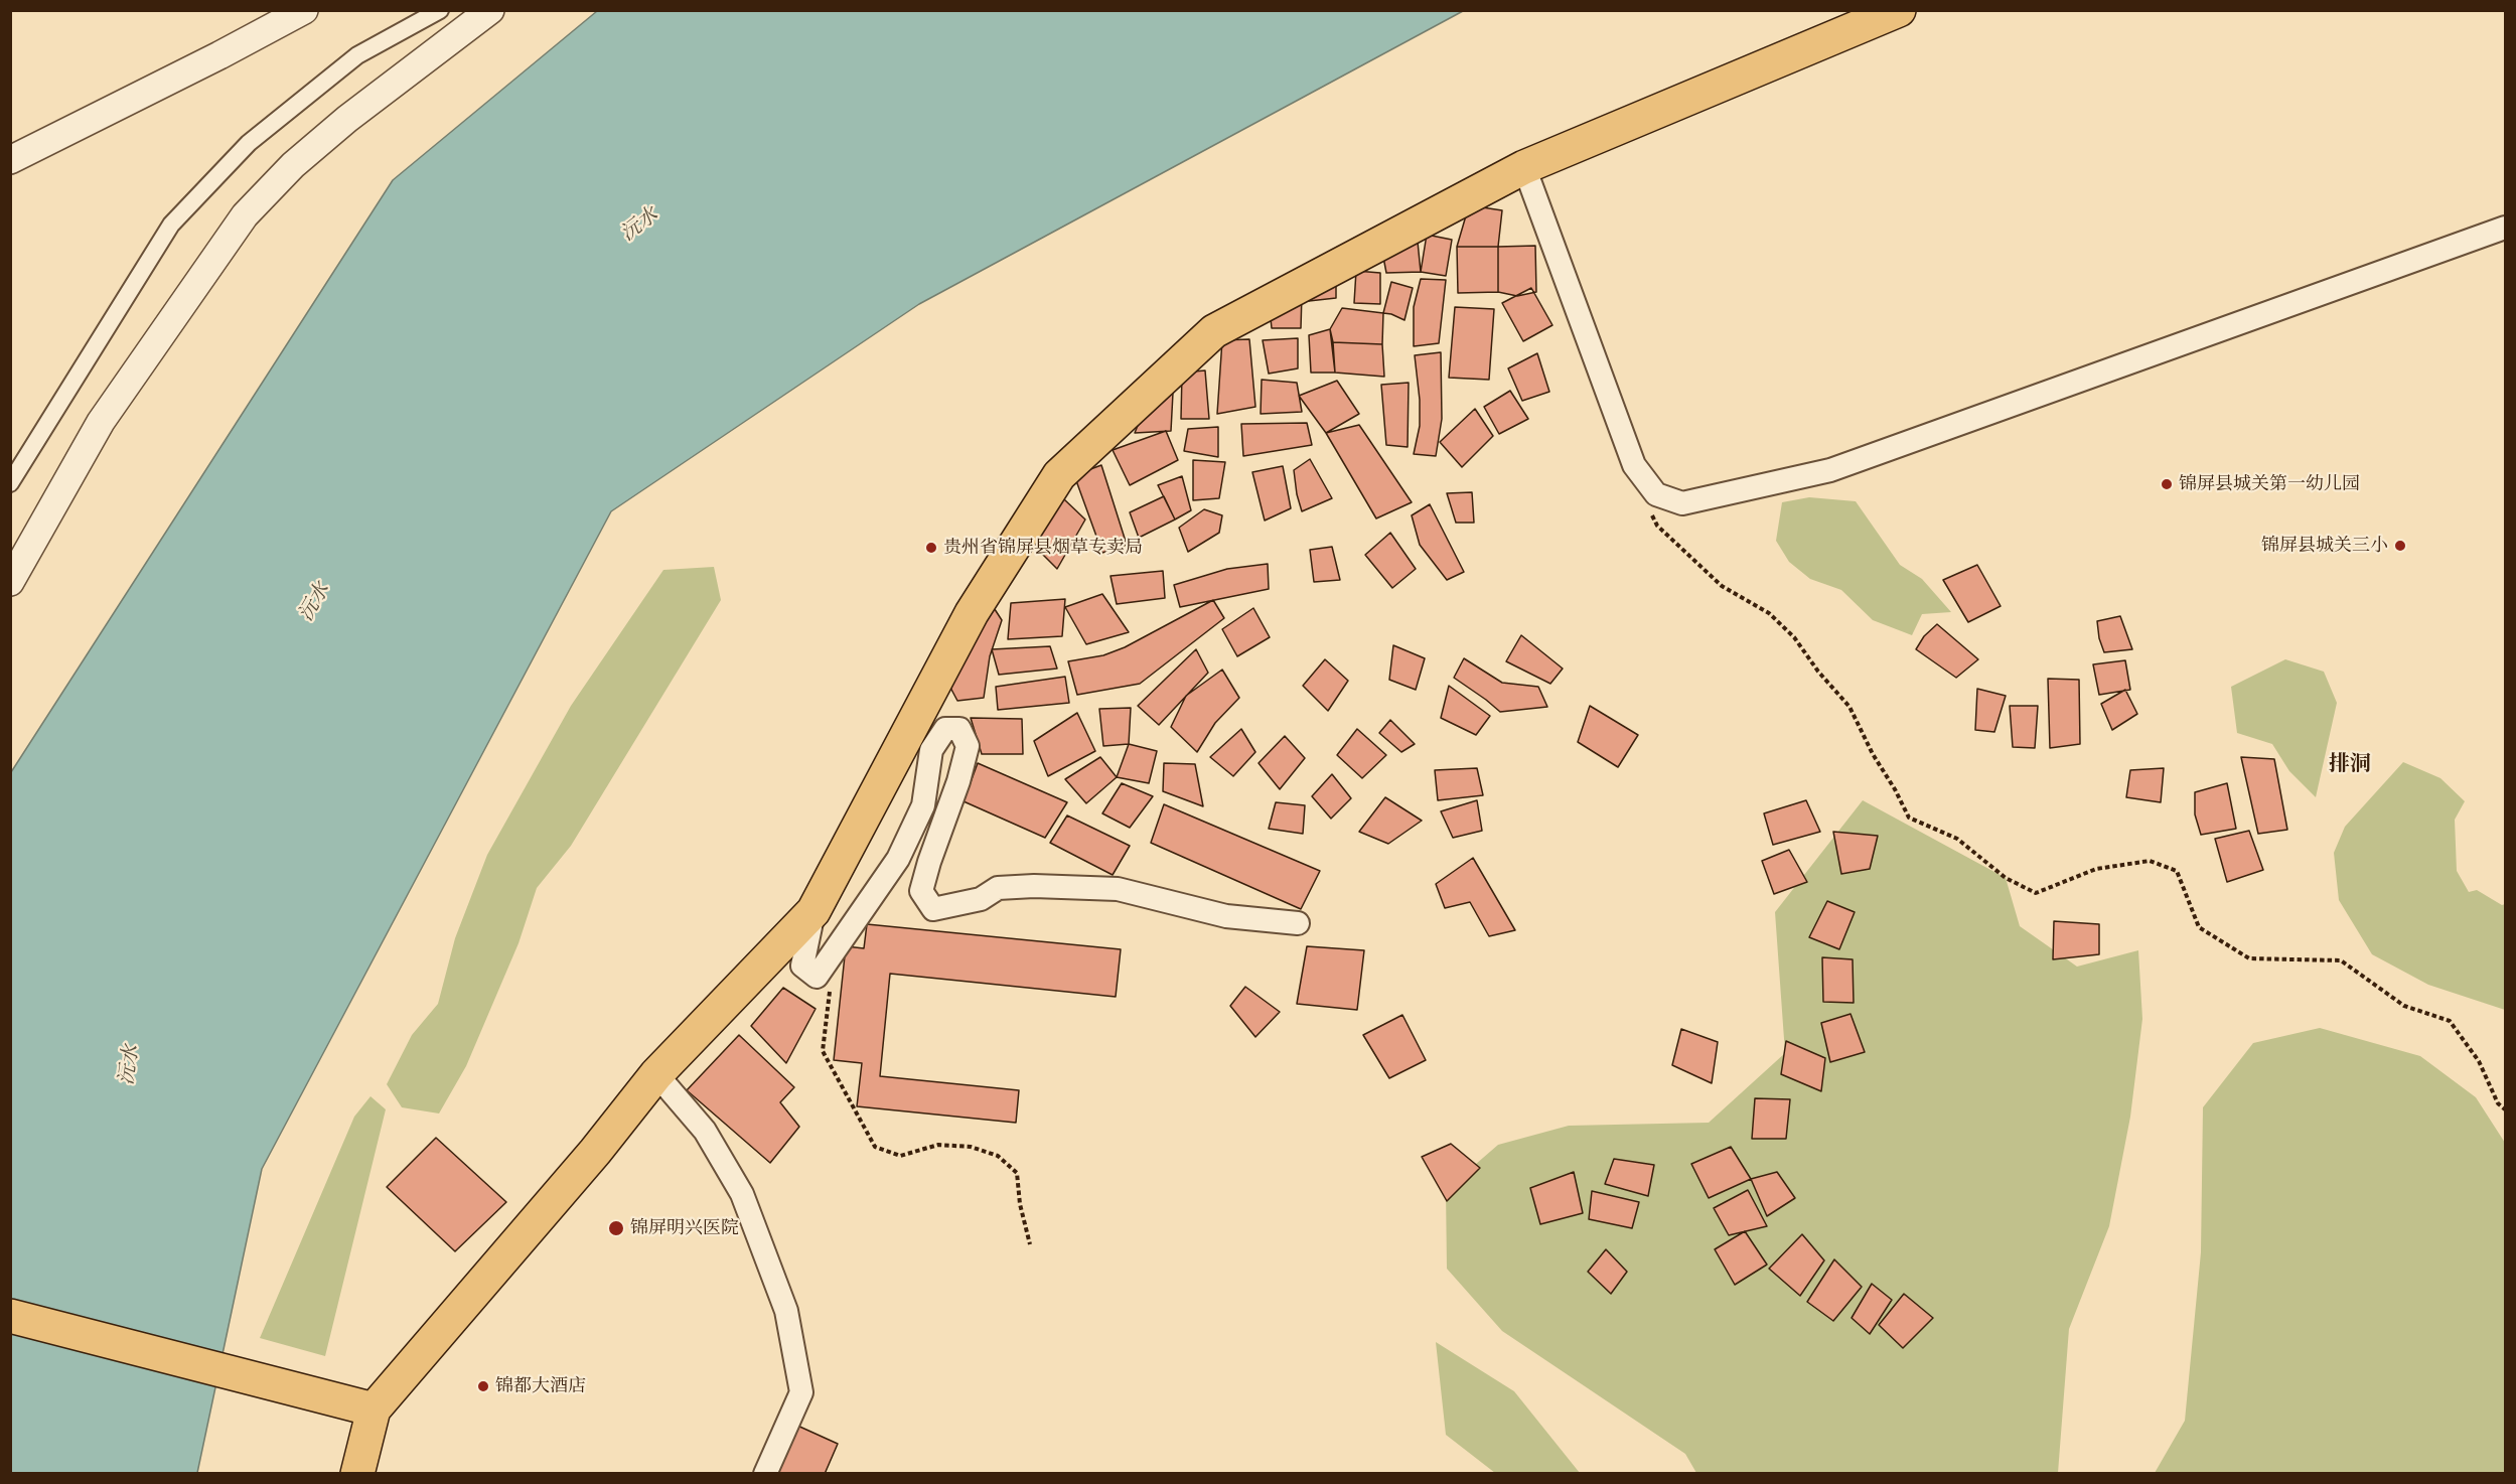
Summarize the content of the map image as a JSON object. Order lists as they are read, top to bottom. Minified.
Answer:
{"districts":["排洞"],"water":["沅水"],"places":["锦屏县城关第一幼儿园","锦屏县城关三小","贵州省锦屏县烟草专卖局","锦屏明兴医院","锦都大酒店"]}
